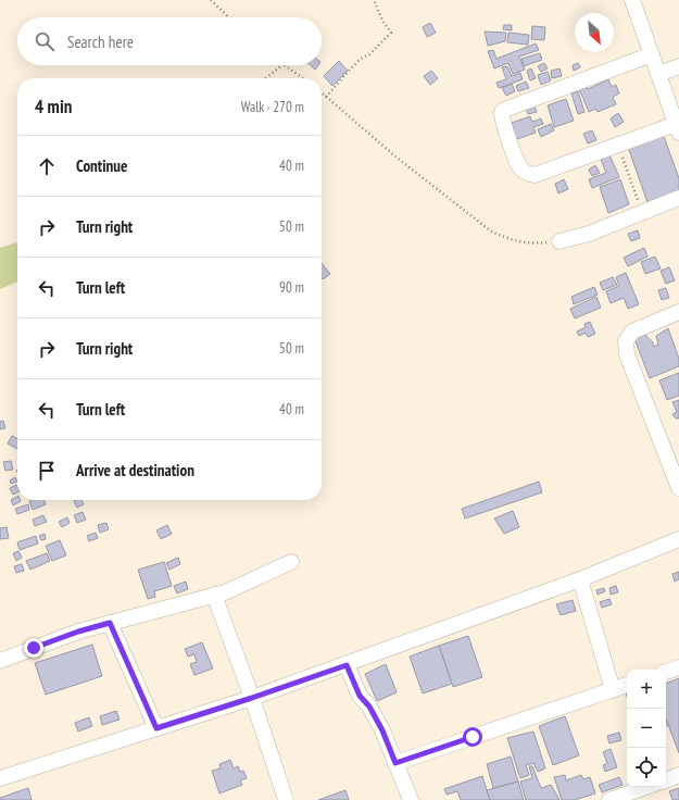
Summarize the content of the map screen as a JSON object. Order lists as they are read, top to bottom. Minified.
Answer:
{"north":"bottom right","page":{"search":"Search here","heading":["4 min","Walk · 270 m"],"list":[["Continue","40 m"],["Turn right","50 m"],["Turn left","90 m"],["Turn right","50 m"],["Turn left","40 m"],"Arrive at destination"],"map_buttons":["+","−"]}}
